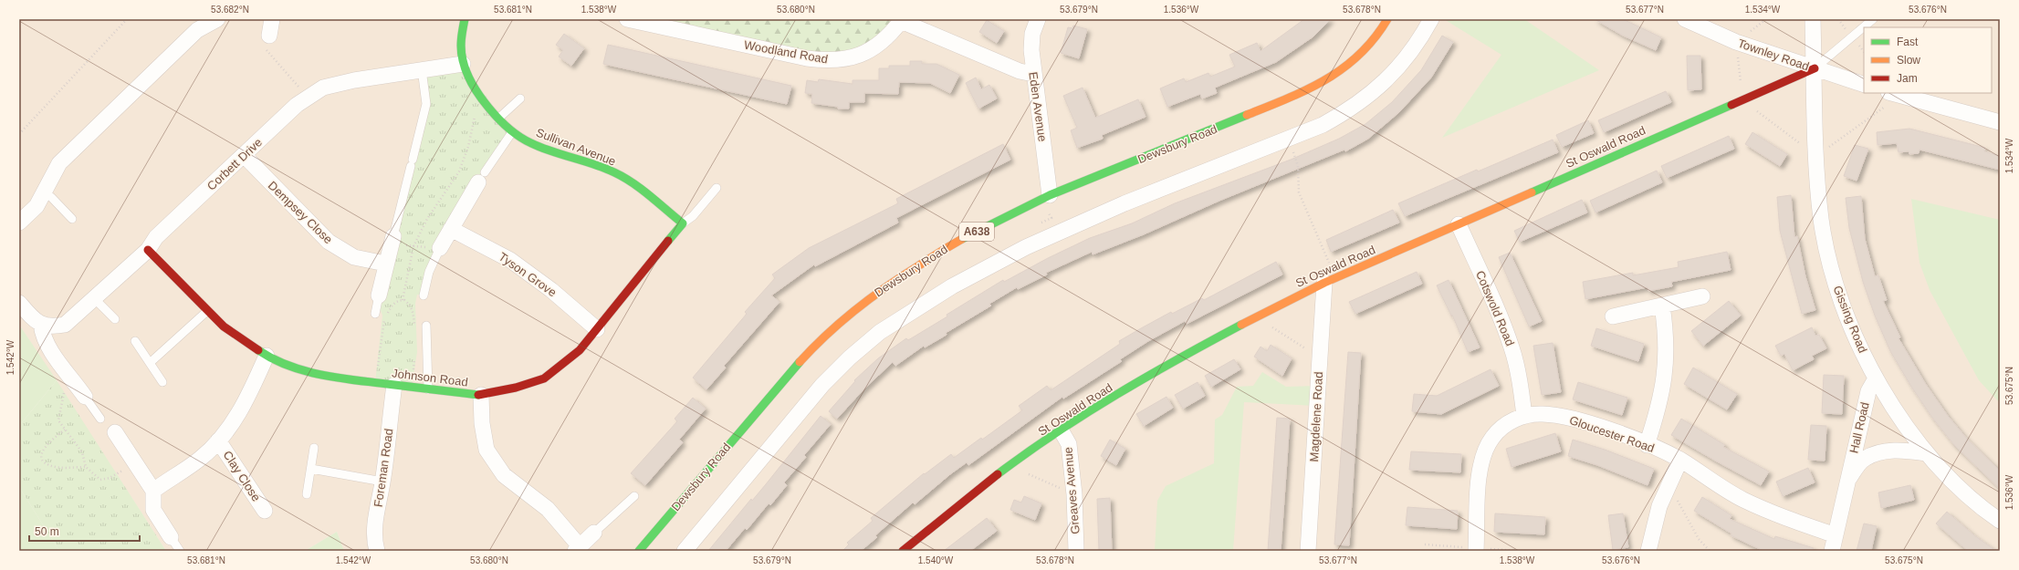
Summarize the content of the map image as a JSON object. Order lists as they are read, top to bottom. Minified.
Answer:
{"streets":{"main road":["Dewsbury Road","Sullivan Avenue","St Oswald Road","A638","Johnson Road"],"street":["Woodland Road","Townley Road","Eden Avenue","Corbett Drive","Dempsey Close","Tyson Grove","Cotswold Road","Gissing Road","Magdelene Road","Hall Road","Gloucester Road","Foreman Road","Clay Close","Greaves Avenue"]},"crossings":[["Woodland Road","Eden Avenue"],["Townley Road","St Oswald Road"],["Townley Road","Gissing Road"],["Eden Avenue","Dewsbury Road"],["Sullivan Avenue","Corbett Drive"],["Sullivan Avenue","Johnson Road"],["St Oswald Road","Cotswold Road"],["St Oswald Road","Gissing Road"],["St Oswald Road","Magdelene Road"],["St Oswald Road","Greaves Avenue"],["Corbett Drive","Dempsey Close"],["Corbett Drive","Johnson Road"],["Tyson Grove","Johnson Road"],["Cotswold Road","Gloucester Road"],["Gissing Road","Hall Road"],["Johnson Road","Foreman Road"],["Johnson Road","Clay Close"],["Hall Road","Gloucester Road"]],"legend":["Fast","Slow","Jam"],"scale_bar":"50 m","coordinates":["53.682°N","53.681°N","1.538°W","53.680°N","53.679°N","1.536°W","53.678°N","53.677°N","1.534°W","53.676°N","1.542°W","53.675°N","1.540°W"]}
